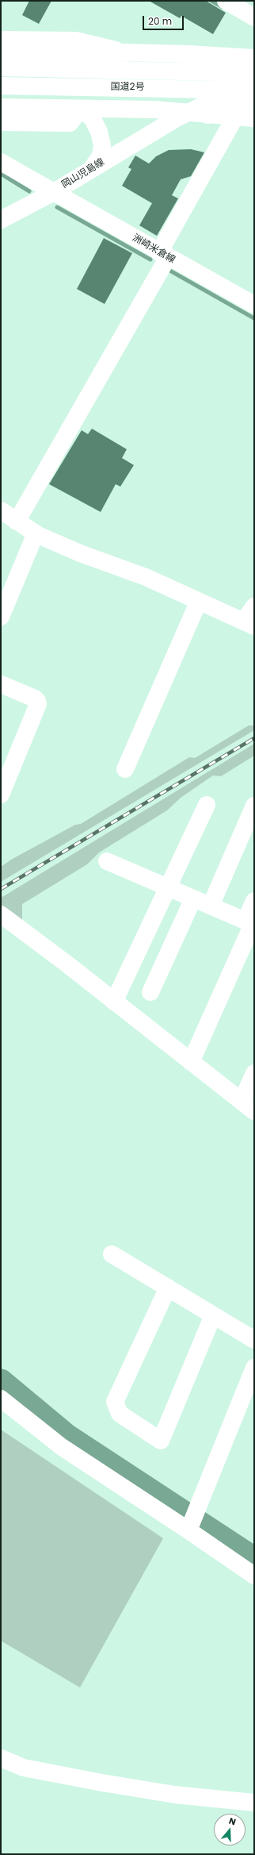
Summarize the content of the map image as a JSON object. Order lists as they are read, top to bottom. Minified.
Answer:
{"streets":{"main road":["国道2号","岡山児島線","洲崎米倉線"]},"crossings":[["岡山児島線","洲崎米倉線"]],"scale_bar":"20 m","north":"top"}
